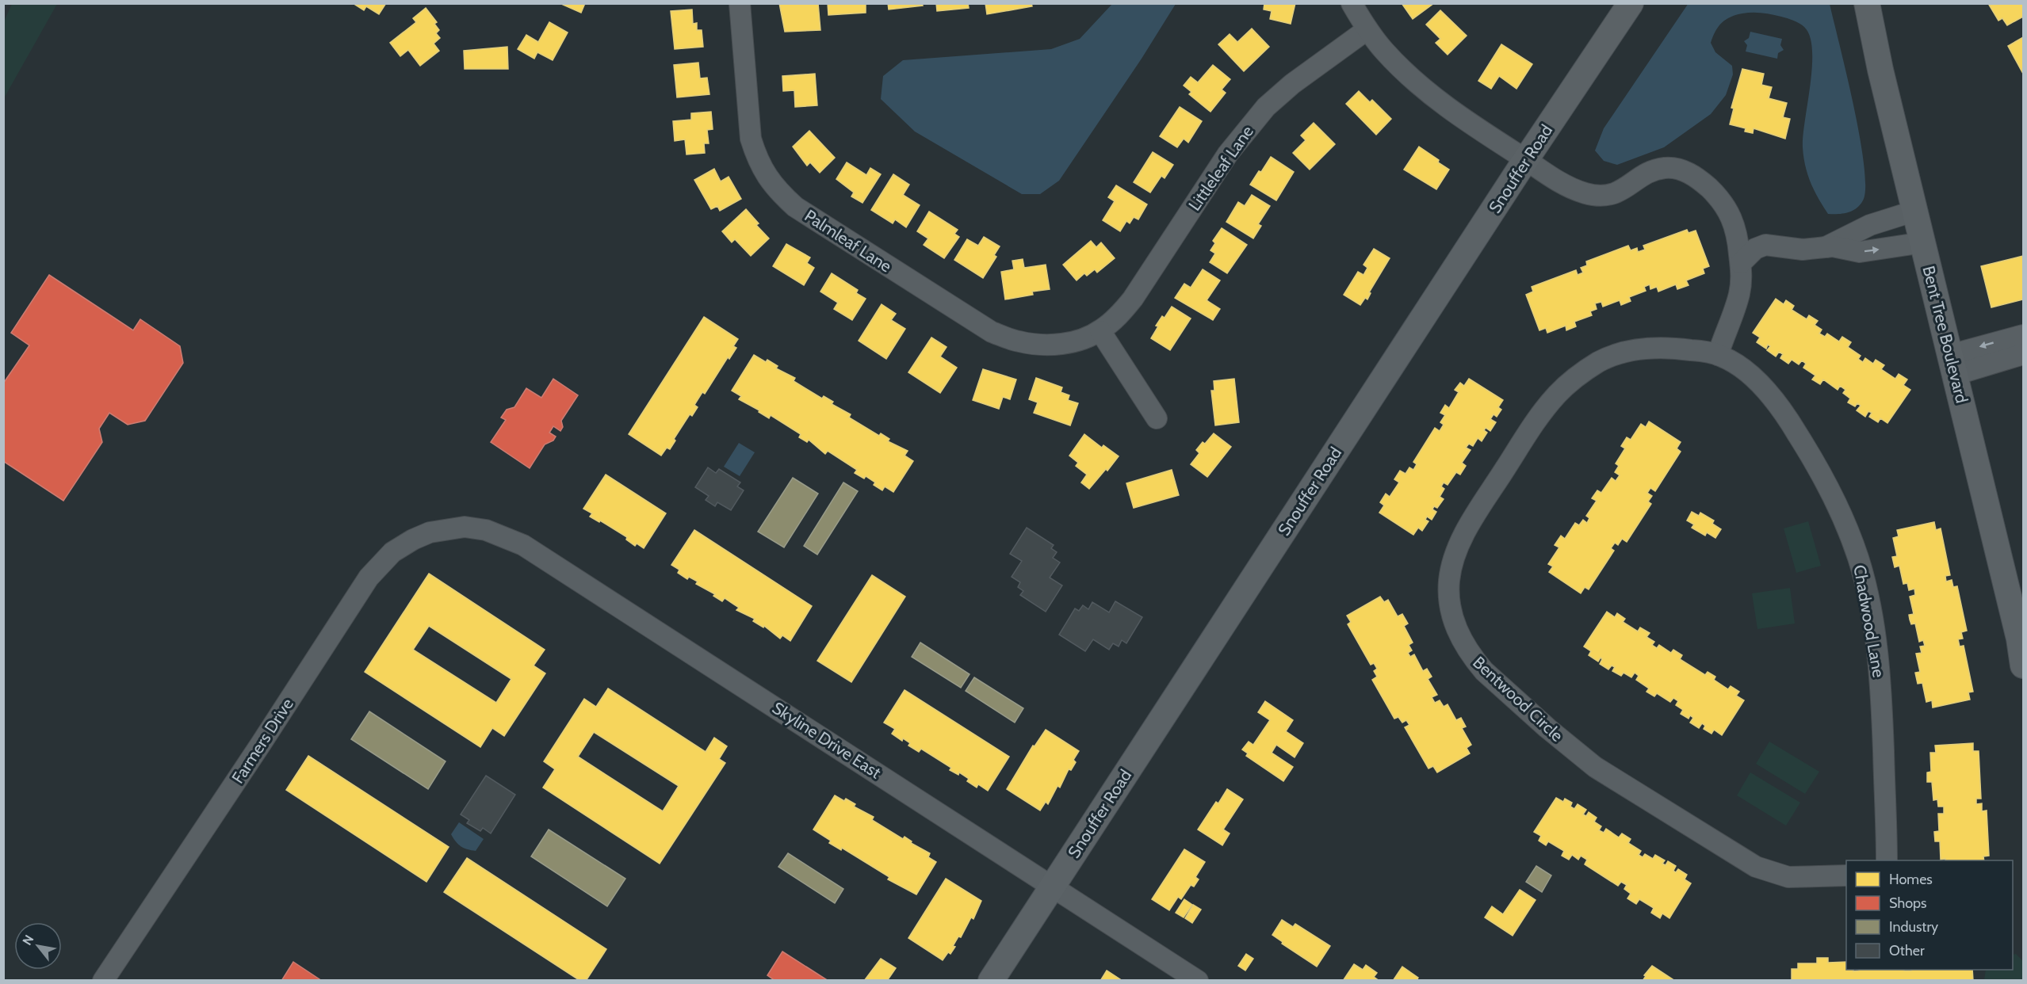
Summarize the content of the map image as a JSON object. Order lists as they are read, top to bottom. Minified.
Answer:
{"streets":{"main road":["Snouffer Road","Bent Tree Boulevard"],"street":["Littleleaf Lane","Palmleaf Lane","Chadwood Lane","Bentwood Circle","Skyline Drive East","Farmers Drive"]},"crossings":[["Littleleaf Lane","Palmleaf Lane"],["Snouffer Road","Skyline Drive East"],["Chadwood Lane","Bentwood Circle"],["Skyline Drive East","Farmers Drive"]],"legend":["Homes","Shops","Industry","Other"],"north":"top left"}
